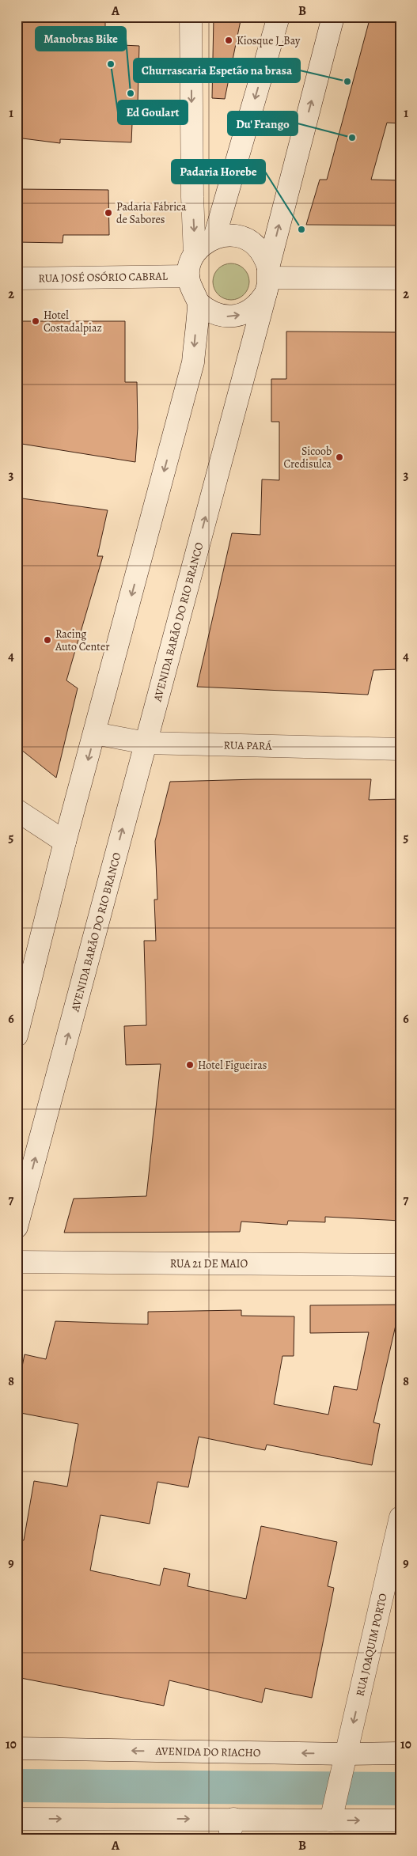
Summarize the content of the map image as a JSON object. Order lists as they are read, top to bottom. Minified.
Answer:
{"streets":{"main road":["RUA JOSÉ OSÓRIO CABRAL","AVENIDA BARÃO DO RIO BRANCO","RUA PARÁ","RUA 21 DE MAIO","RUA JOAQUIM PORTO","AVENIDA DO RIACHO"]},"crossings":[["RUA JOSÉ OSÓRIO CABRAL","AVENIDA BARÃO DO RIO BRANCO"],["AVENIDA BARÃO DO RIO BRANCO","RUA PARÁ"],["RUA JOAQUIM PORTO","AVENIDA DO RIACHO"]],"one_way":["RUA JOAQUIM PORTO"],"places":["Kiosque J_Bay","Ed Goulart","Churrascaria Espetão na brasa","Manobras Bike","Du' Frango","Padaria Fábrica de Sabores","Padaria Horebe","Hotel Costadalpiaz","Sicoob Credisulca","Racing Auto Center","Hotel Figueiras"],"grid":{"columns":["A","B"],"rows":["1","2","3","4","5","6","7","8","9","10"]}}
